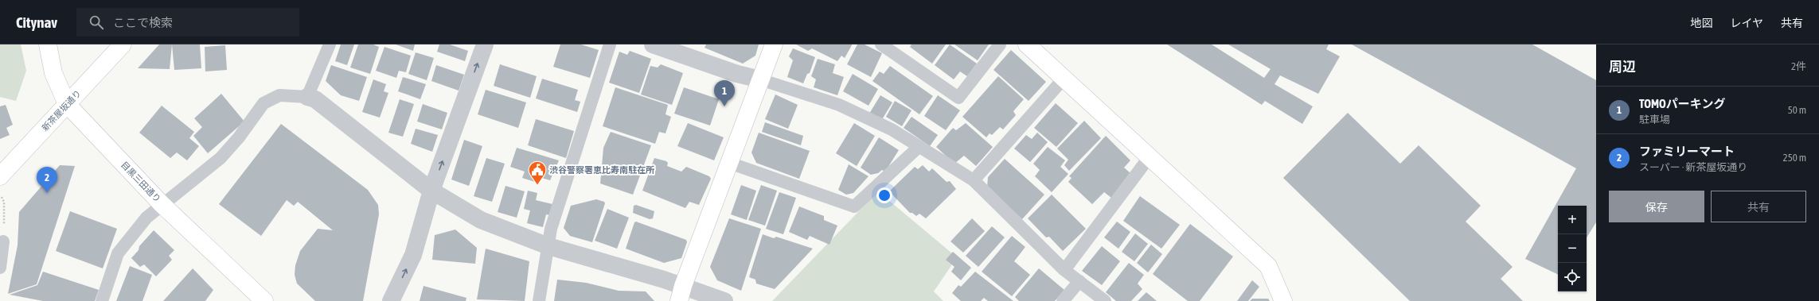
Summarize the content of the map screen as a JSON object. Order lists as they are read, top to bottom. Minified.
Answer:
{"streets":{"street":["新茶屋坂通り","目黒三田通り"]},"crossings":[["新茶屋坂通り","目黒三田通り"]],"places":{"public building":["渋谷警察署恵比寿南駐在所"]},"page":{"header":"Citynav","search":"ここで検索","nav":["地図","レイヤ","共有"],"heading":["周辺","2件"],"pins":["1","2"],"list":[{"mark":"1","name":"TOMOパーキング","note":"駐車場","value":"50 m"},{"mark":"2","name":"ファミリーマート","note":"スーパー · 新茶屋坂通り","value":"250 m"}],"buttons":["保存","共有"],"map_buttons":["+","−"]}}
